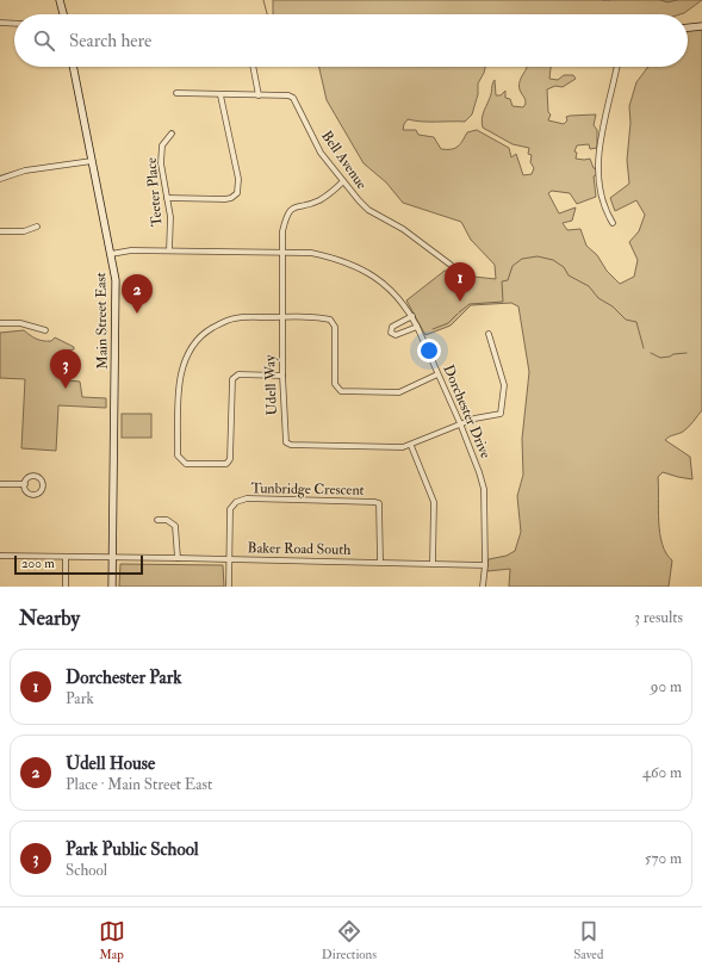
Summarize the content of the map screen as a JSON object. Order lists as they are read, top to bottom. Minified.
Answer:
{"streets":{"main road":["Main Street East"],"street":["Bell Avenue","Teeter Place","Udell Way","Dorchester Drive","Tunbridge Crescent","Baker Road South"]},"crossings":[["Bell Avenue","Udell Way"],["Teeter Place","Dorchester Drive"],["Main Street East","Dorchester Drive"],["Main Street East","Baker Road South"],["Udell Way","Dorchester Drive"],["Dorchester Drive","Baker Road South"],["Tunbridge Crescent","Baker Road South"]],"scale_bar":"200 m","page":{"search":"Search here","pins":["1","2","3"],"scale":"200 m","heading":["Nearby","3 results"],"list":[{"mark":"1","name":"Dorchester Park","note":"Park","value":"90 m"},{"mark":"2","name":"Udell House","note":"Place · Main Street East","value":"460 m"},{"mark":"3","name":"Park Public School","note":"School","value":"570 m"}],"nav":["Map","Directions","Saved"]}}
